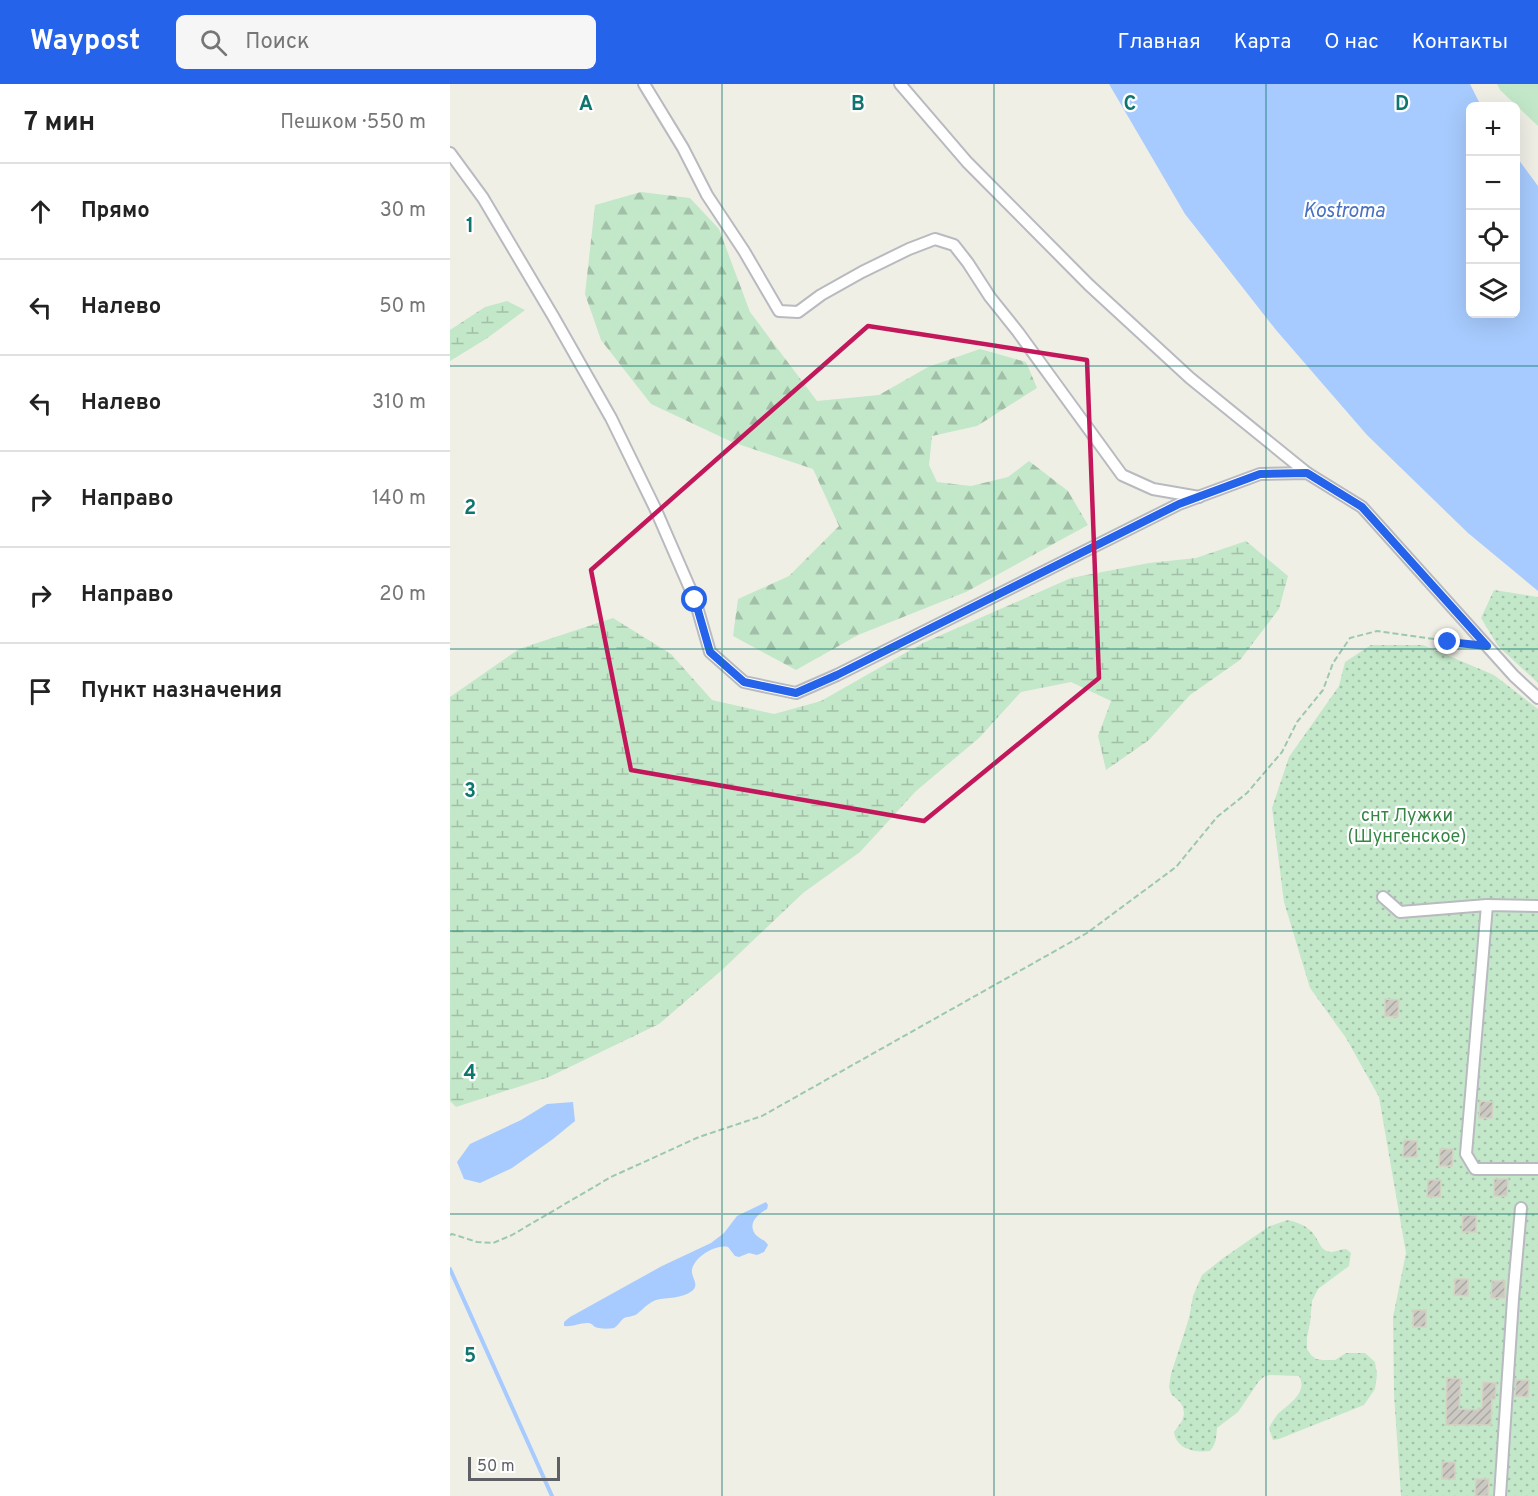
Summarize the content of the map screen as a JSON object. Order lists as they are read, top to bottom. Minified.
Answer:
{"water":["Kostroma"],"parks":["снт Лужки (Шунгенское)"],"scale_bar":"50 m","page":{"header":"Waypost","search":"Поиск","nav":["Главная","Карта","О нас","Контакты"],"heading":["7 мин","Пешком · 550 m"],"map_buttons":["+","−"],"list":[["Прямо","30 m"],["Налево","50 m"],["Налево","310 m"],["Направо","140 m"],["Направо","20 m"],"Пункт назначения"],"scale":"50 m"},"grid":{"columns":["A","B","C","D"],"rows":["1","2","3","4","5"]}}
